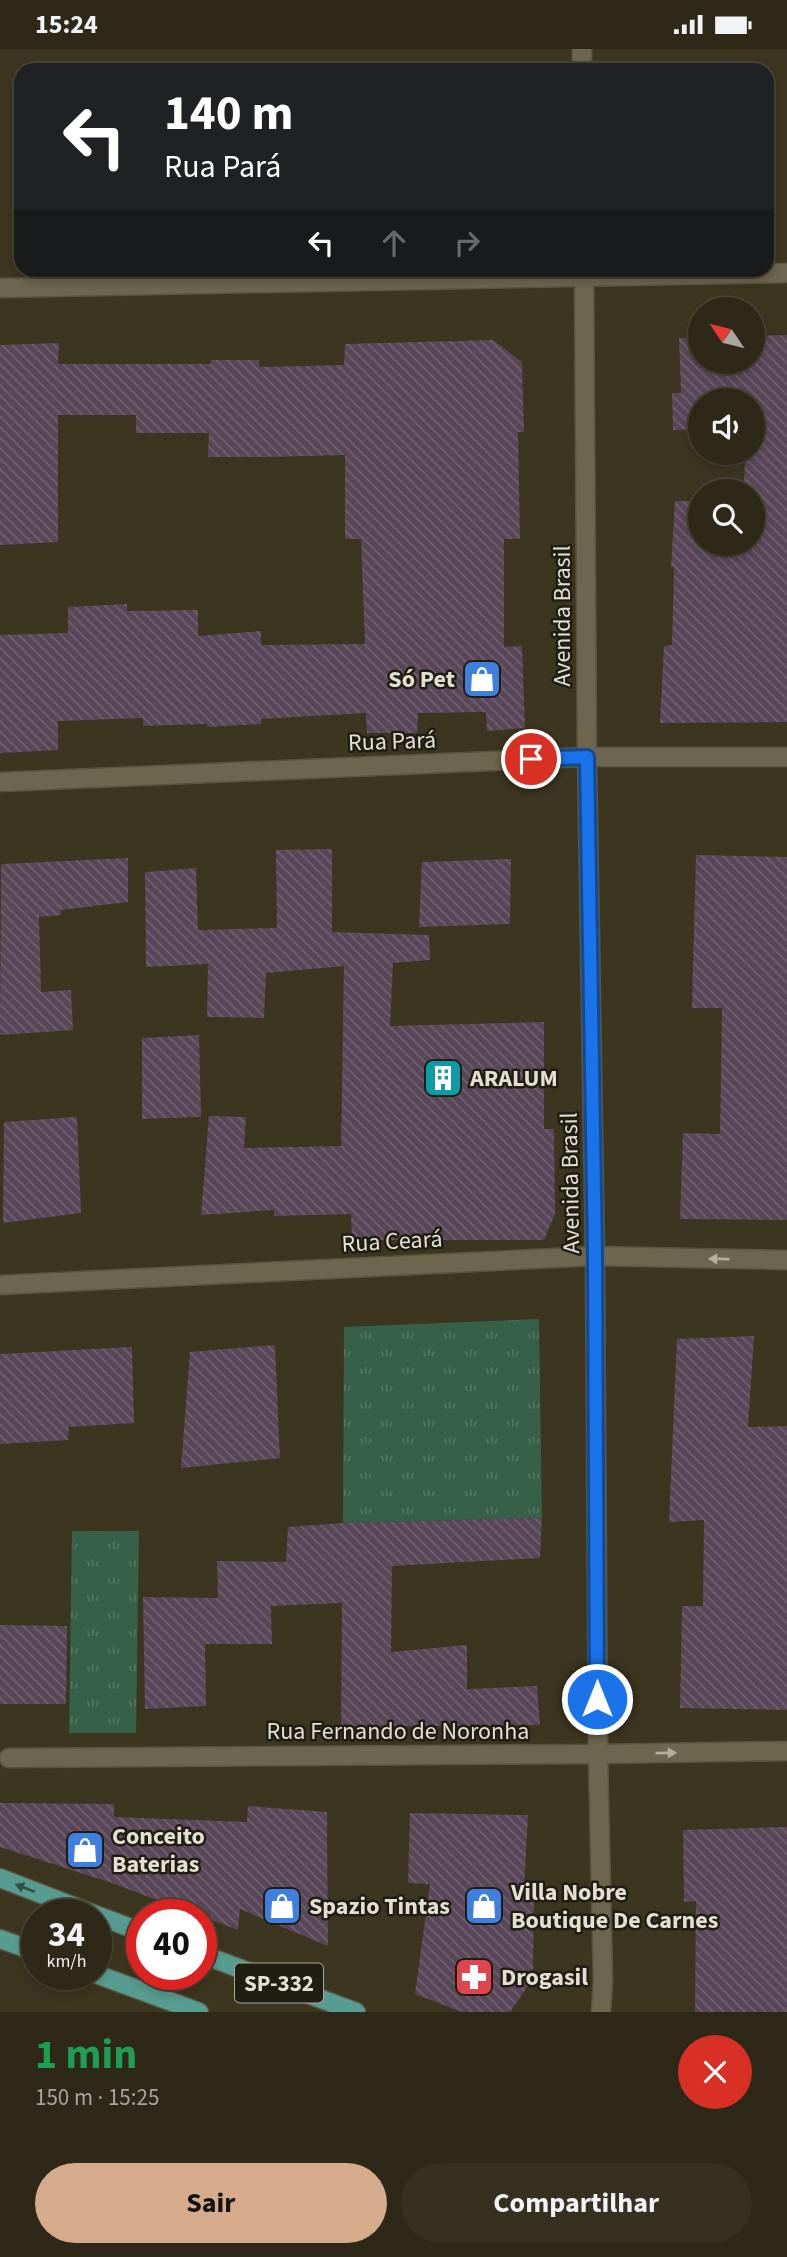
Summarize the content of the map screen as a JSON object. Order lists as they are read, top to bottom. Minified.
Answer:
{"streets":{"main road":["SP-332"],"street":["Avenida Brasil","Rua Pará","Rua Ceará","Rua Fernando de Noronha"]},"crossings":[["Avenida Brasil","Rua Pará"],["Avenida Brasil","Rua Ceará"],["Avenida Brasil","Rua Fernando de Noronha"]],"places":{"shop":["Só Pet","Conceito Baterias","Spazio Tintas","Villa Nobre Boutique De Carnes"],"building":["ARALUM"],"pharmacy":["Drogasil"]},"north":"top left","page":{"status":"15:24","turn":["140 m","Rua Pará"],"speed":"34 km/h","limit":"40","heading":["1 min","150 m · 15:25"],"buttons":["Sair","Compartilhar"]}}
